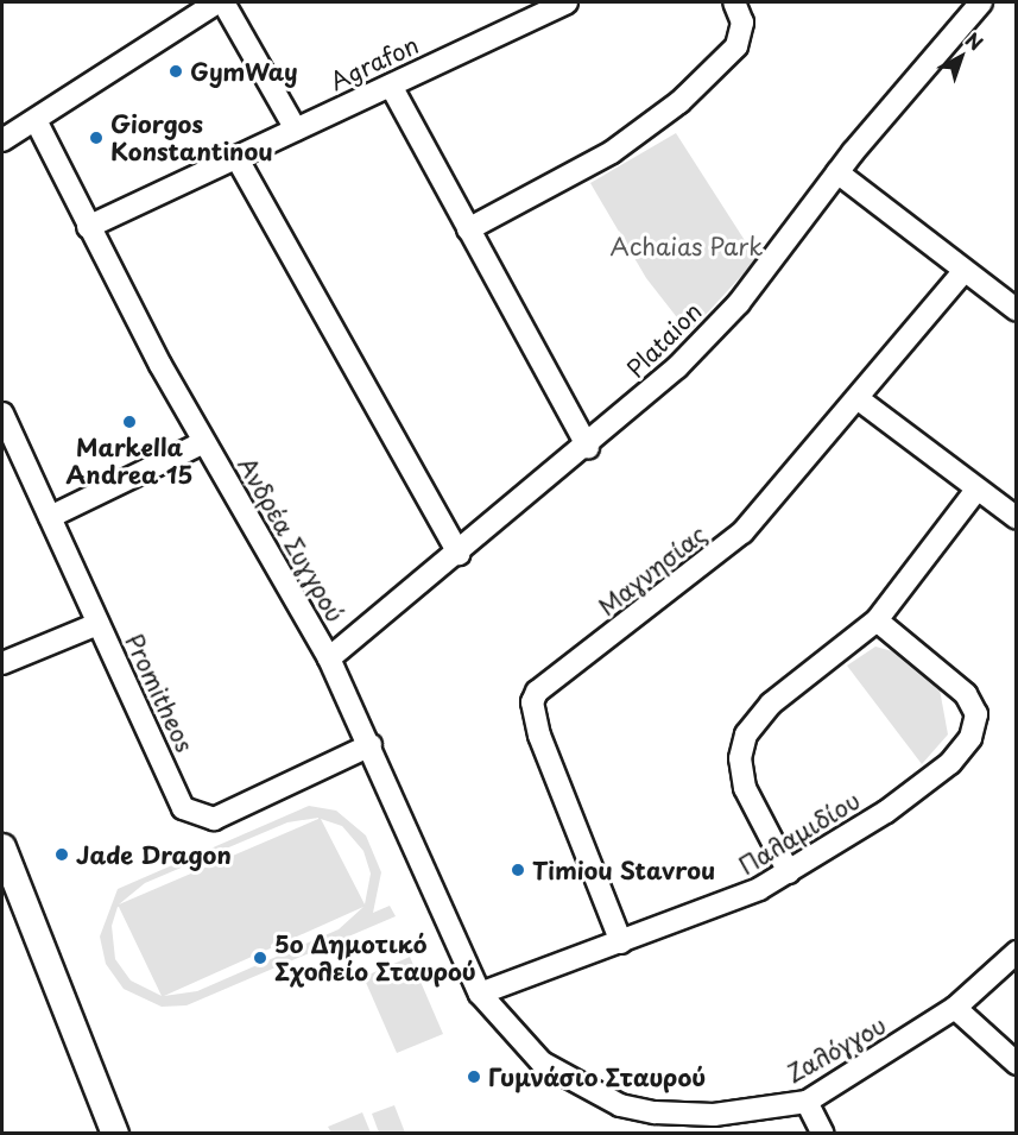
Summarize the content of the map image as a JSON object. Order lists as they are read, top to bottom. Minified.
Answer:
{"streets":{"street":["Agrafon","Plataion","Ανδρέα Συγγρού","Μαγνησίας","Promitheos","Παλαμιδίου","Ζαλόγγου"]},"crossings":[["Agrafon","Ανδρέα Συγγρού"],["Plataion","Ανδρέα Συγγρού"],["Ανδρέα Συγγρού","Promitheos"],["Ανδρέα Συγγρού","Παλαμιδίου"],["Ανδρέα Συγγρού","Ζαλόγγου"],["Μαγνησίας","Παλαμιδίου"],["Παλαμιδίου","Ζαλόγγου"]],"parks":["Achaias Park"],"places":["GymWay","Giorgos Konstantinou","Markella Andrea 15","Jade Dragon","Timiou Stavrou","5ο Δημοτικό Σχολείο Σταυρού","Γυμνάσιο Σταυρού"],"north":"top right"}
